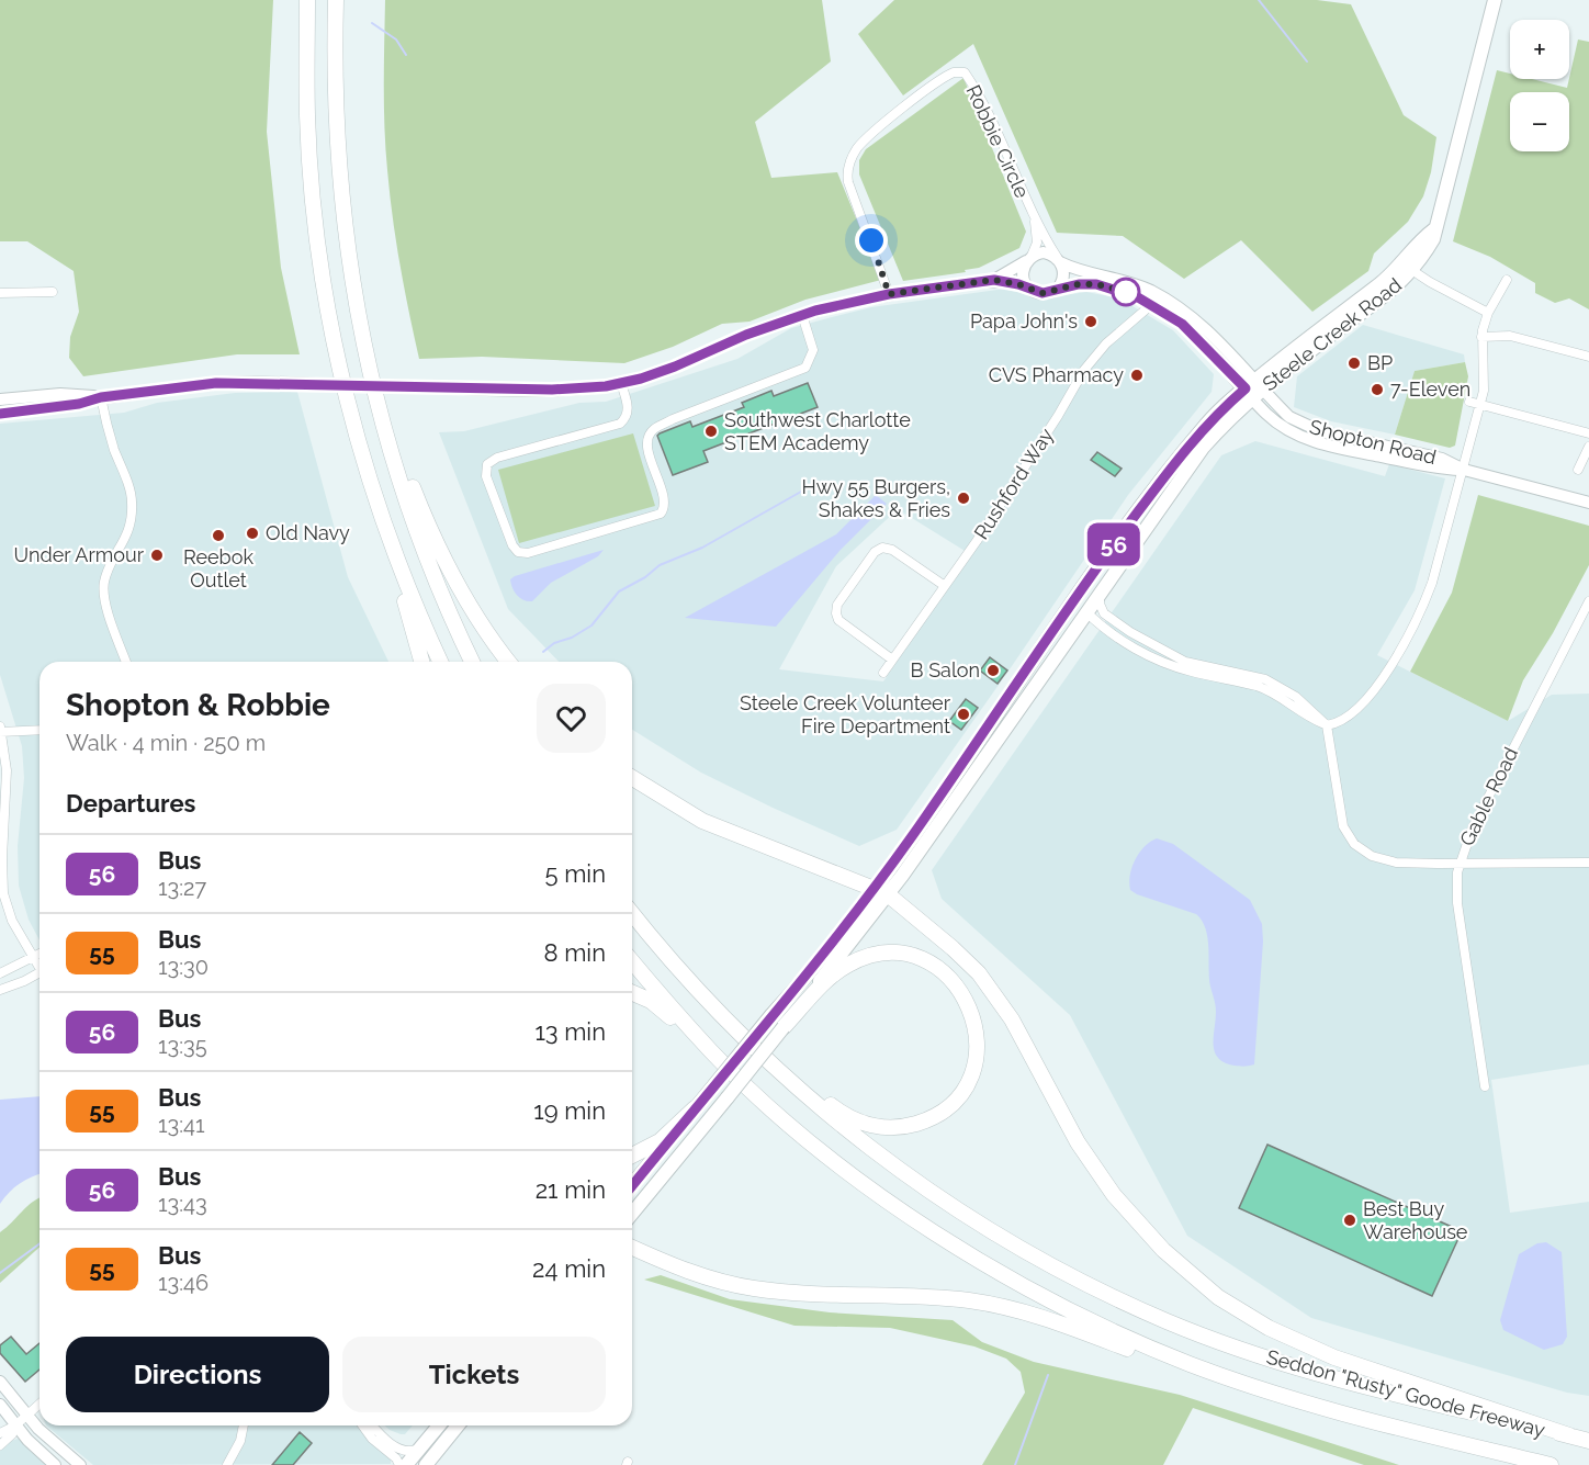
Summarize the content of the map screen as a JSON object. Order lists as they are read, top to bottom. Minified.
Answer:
{"streets":{"highway":["Seddon \"Rusty\" Goode Freeway"],"main road":["Steele Creek Road"],"street":["Robbie Circle","Shopton Road","Rushford Way","Gable Road"]},"crossings":[["Robbie Circle","Shopton Road"],["Steele Creek Road","Shopton Road"],["Shopton Road","Rushford Way"]],"places":["Papa John's","BP","CVS Pharmacy","7-Eleven","Southwest Charlotte STEM Academy","Hwy 55 Burgers, Shakes & Fries","Old Navy","Reebok Outlet","Under Armour","B Salon","Steele Creek Volunteer Fire Department","Best Buy Warehouse"],"lines":["bus line 56"],"page":{"on_map":"56","map_buttons":["+","−"],"heading":[["Shopton & Robbie","Walk · 4 min · 250 m"],"Departures"],"list":[{"mark":"56","name":"Bus","note":"13:27","value":"5 min"},{"mark":"55","name":"Bus","note":"13:30","value":"8 min"},{"mark":"56","name":"Bus","note":"13:35","value":"13 min"},{"mark":"55","name":"Bus","note":"13:41","value":"19 min"},{"mark":"56","name":"Bus","note":"13:43","value":"21 min"},{"mark":"55","name":"Bus","note":"13:46","value":"24 min"}],"buttons":["Directions","Tickets"]}}
